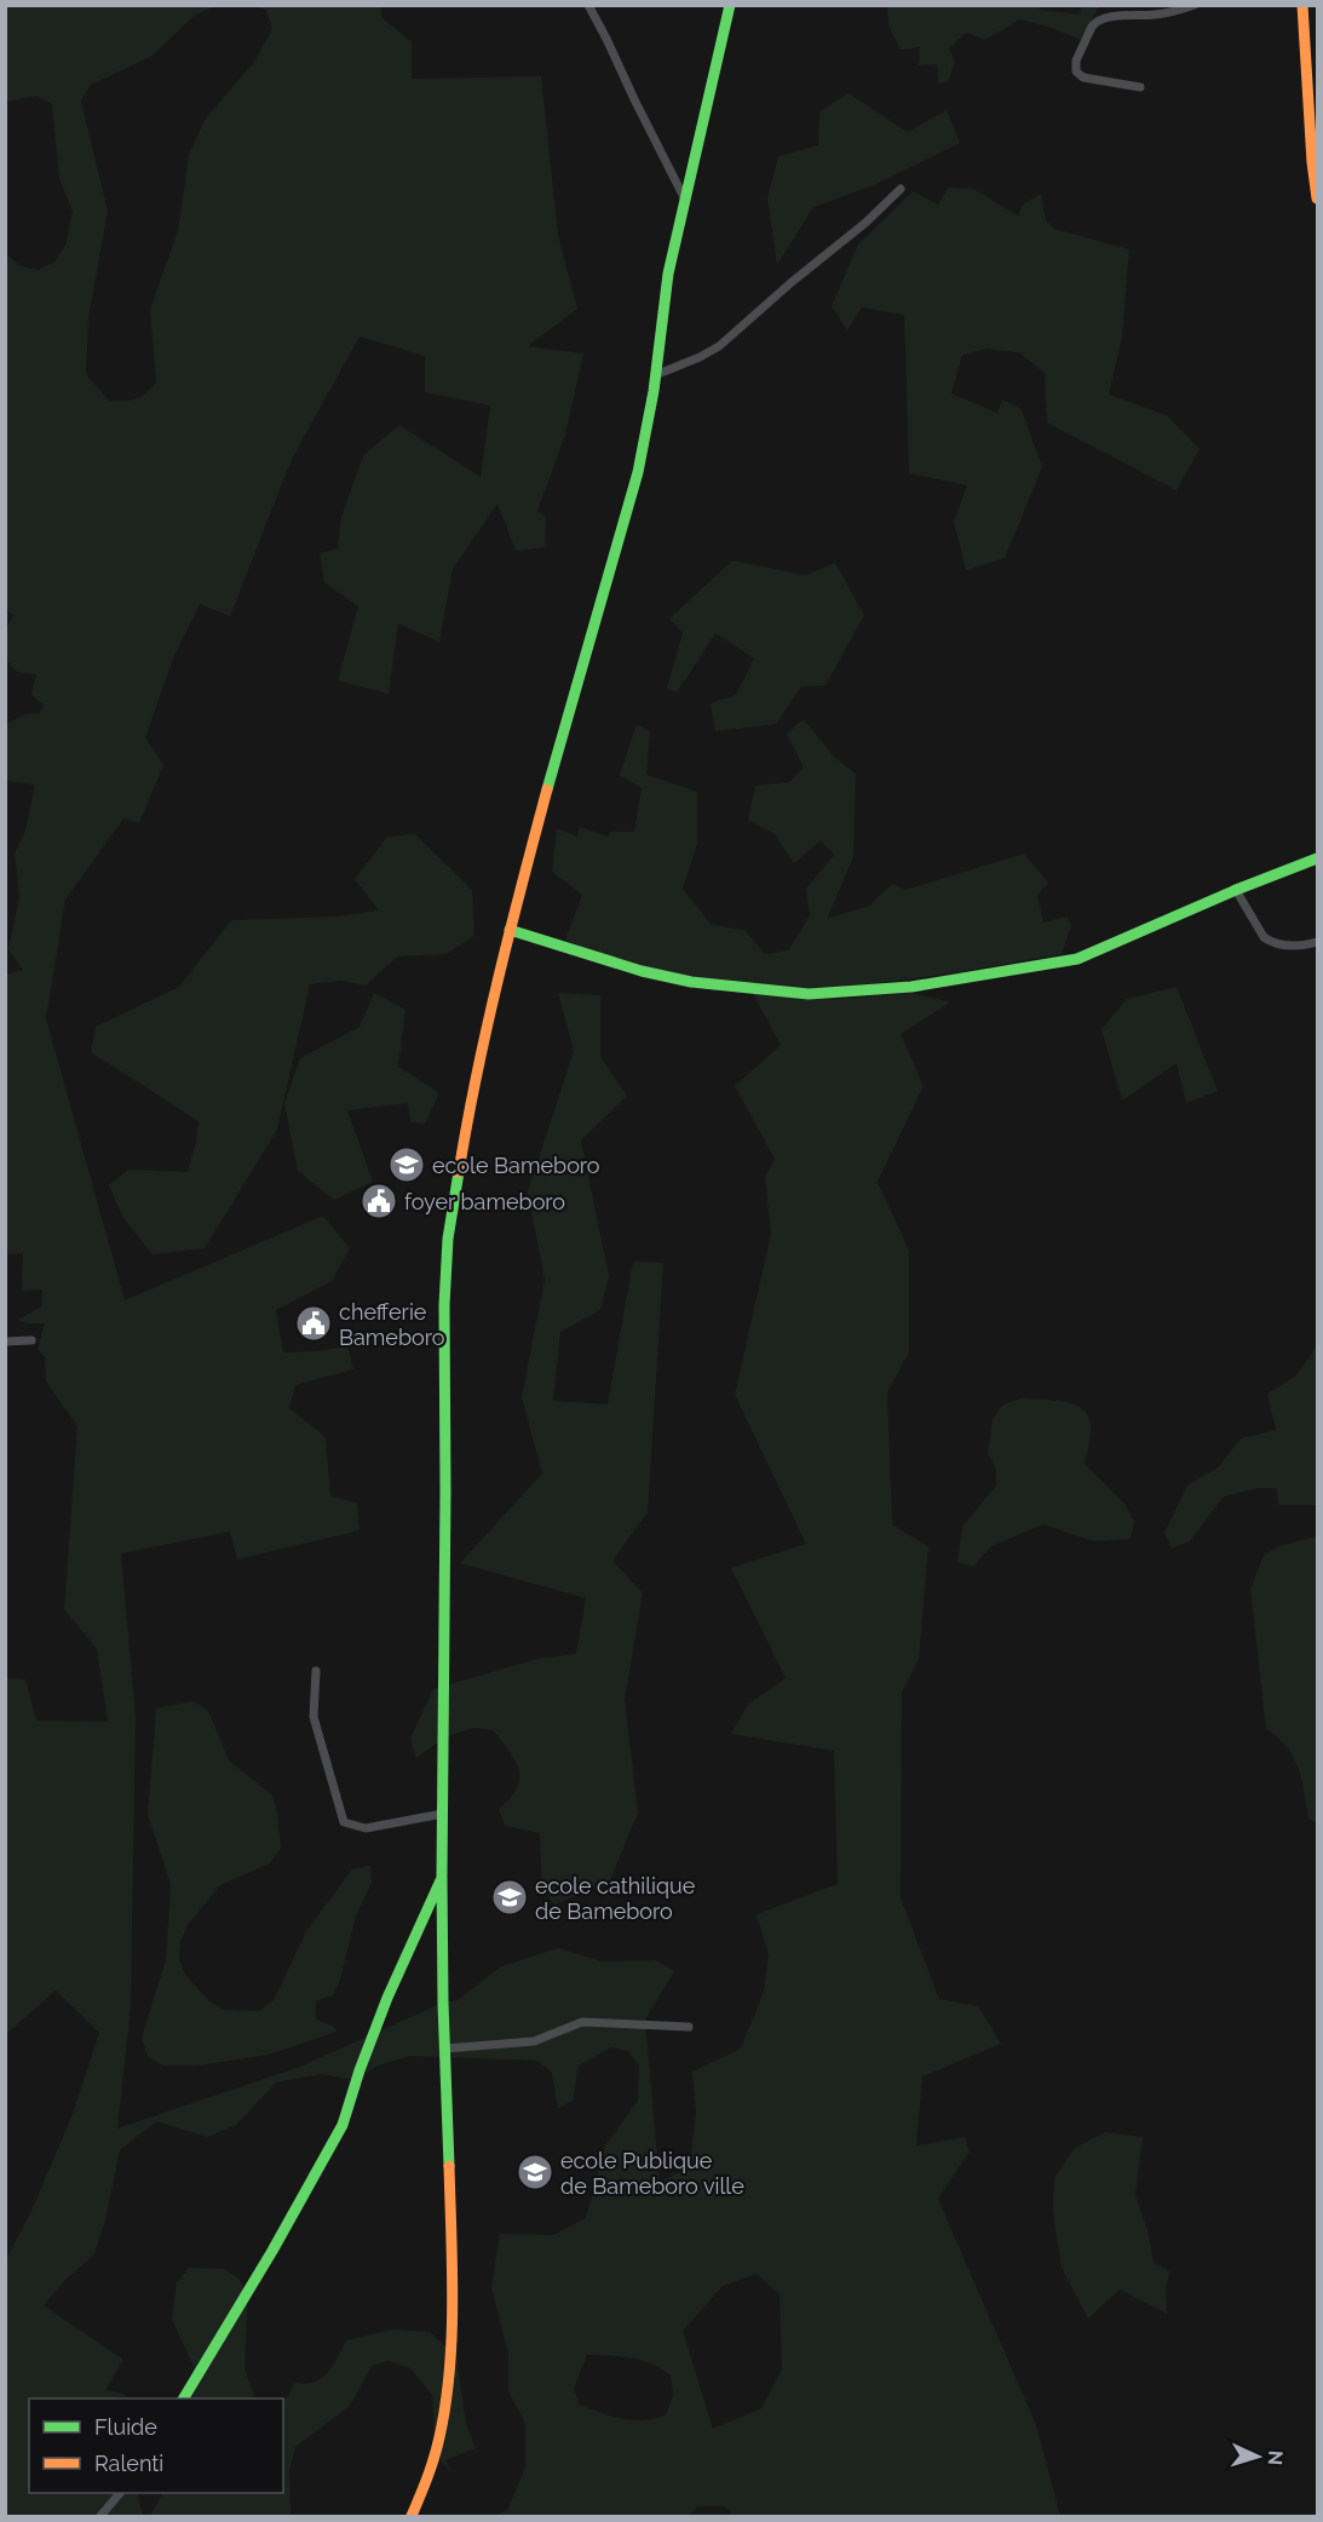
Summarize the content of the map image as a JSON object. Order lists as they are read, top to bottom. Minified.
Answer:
{"places":{"school or university":["ecole Bameboro","ecole cathilique de Bameboro","ecole Publique de Bameboro ville"],"public building":["foyer bameboro","chefferie Bameboro"]},"legend":["Fluide","Ralenti"],"north":"right"}
